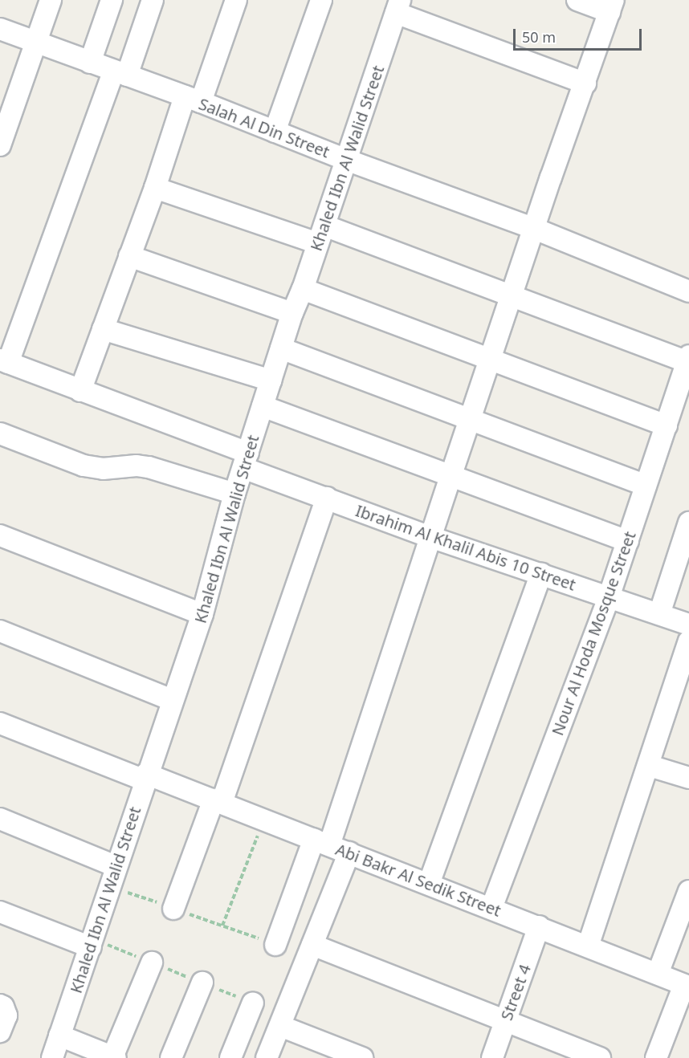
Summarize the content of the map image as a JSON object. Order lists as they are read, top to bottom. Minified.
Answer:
{"streets":{"street":["Salah Al Din Street","Khaled Ibn Al Walid Street","Ibrahim Al Khalil Abis 10 Street","Nour Al Hoda Mosque Street","Abi Bakr Al Sedik Street","Street 4"]},"crossings":[["Salah Al Din Street","Khaled Ibn Al Walid Street"],["Khaled Ibn Al Walid Street","Ibrahim Al Khalil Abis 10 Street"],["Khaled Ibn Al Walid Street","Abi Bakr Al Sedik Street"],["Ibrahim Al Khalil Abis 10 Street","Nour Al Hoda Mosque Street"],["Nour Al Hoda Mosque Street","Abi Bakr Al Sedik Street"],["Abi Bakr Al Sedik Street","Street 4"]],"scale_bar":"50 m"}
